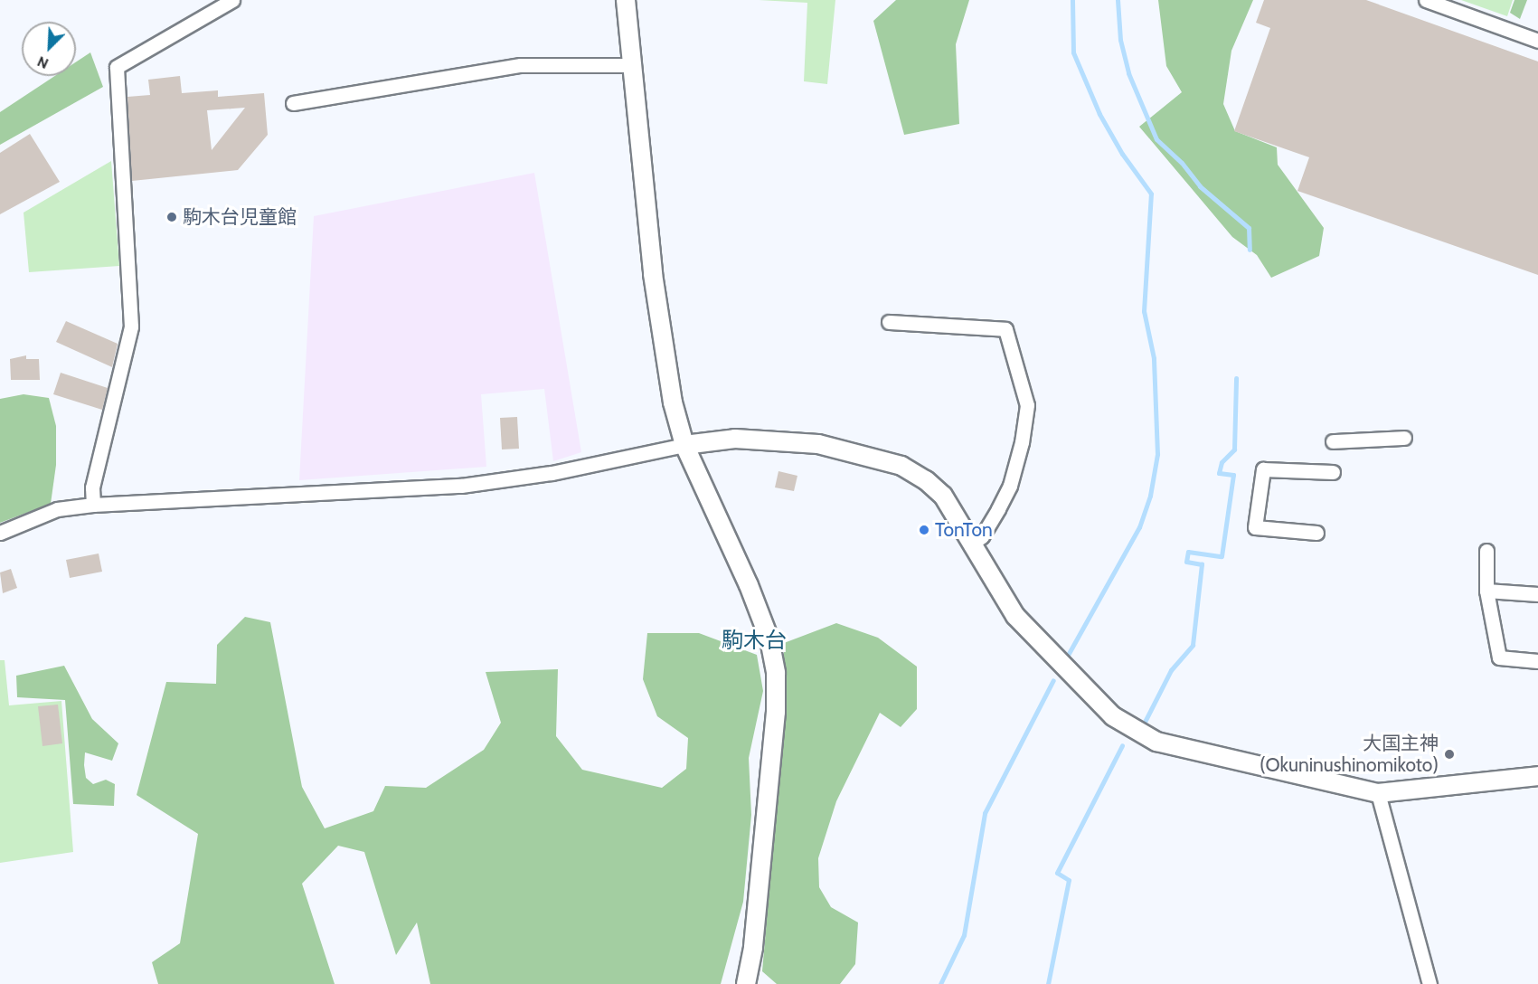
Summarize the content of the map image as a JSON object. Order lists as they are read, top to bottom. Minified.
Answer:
{"districts":["駒木台"],"places":["駒木台児童館","TonTon","大国主神 (Okuninushinomikoto)"],"north":"bottom left"}
